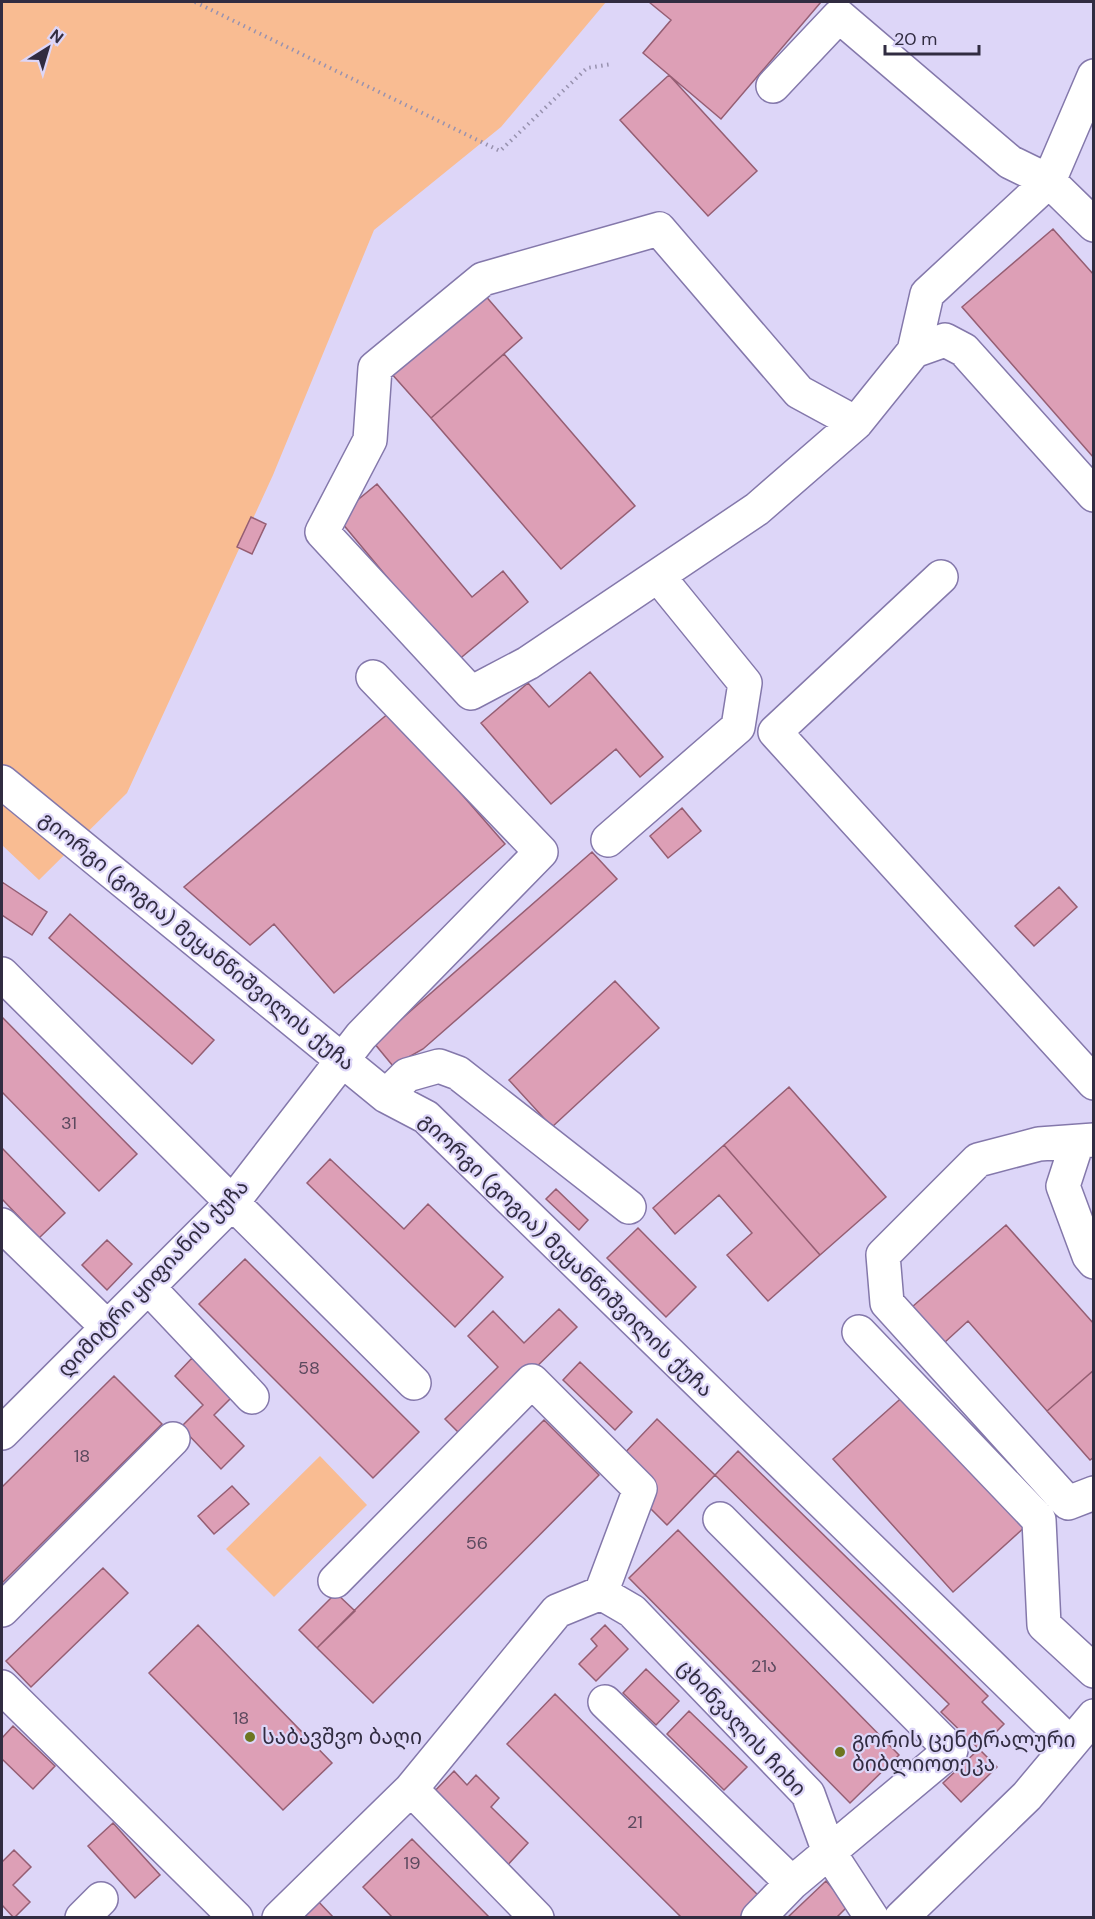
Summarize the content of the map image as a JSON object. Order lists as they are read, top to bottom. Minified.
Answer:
{"streets":{"street":["გიორგი (გოგია) მეყანწიშვილის ქუჩა","დიმიტრი ყიფიანის ქუჩა","ცხინვალის ჩიხი"]},"crossings":[["გიორგი (გოგია) მეყანწიშვილის ქუჩა","დიმიტრი ყიფიანის ქუჩა"]],"places":["საბავშვო ბაღი","გორის ცენტრალური ბიბლიოთეკა"],"house_numbers":["31","58","18","56","21ა","18","21","19"],"scale_bar":"20 m","north":"top right"}
